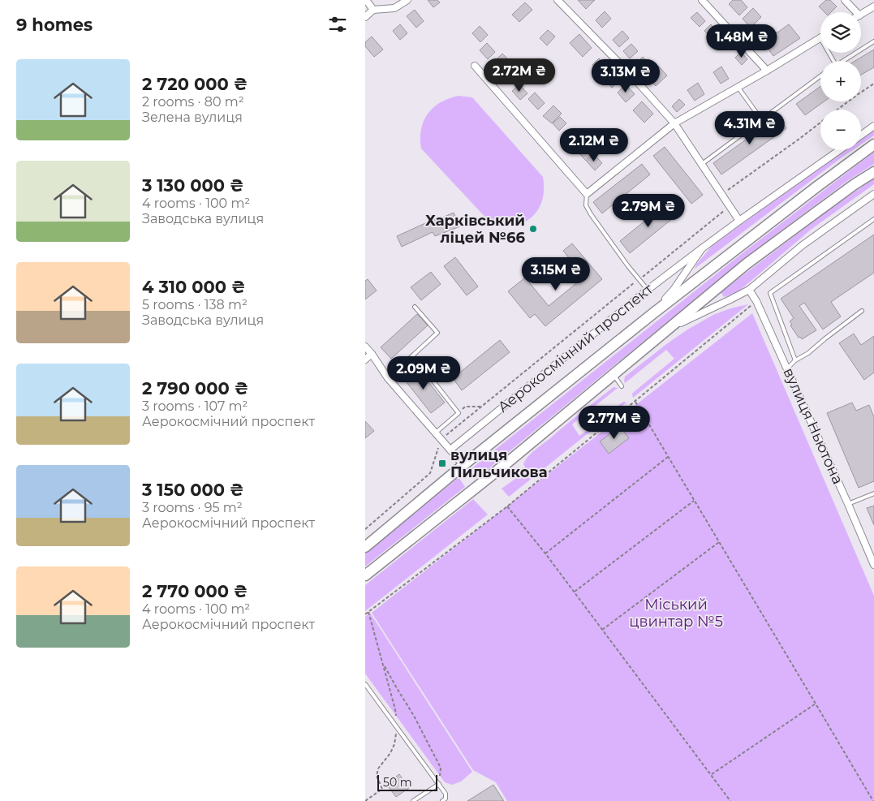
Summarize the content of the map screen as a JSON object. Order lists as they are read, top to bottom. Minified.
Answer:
{"streets":{"main road":["Аерокосмічний проспект"],"street":["вулиця Ньютона"]},"parks":["Міський цвинтар №5"],"places":{"other":["Харківський ліцей №66"],"transit":["вулиця Пильчикова"]},"scale_bar":"50 m","page":{"heading":"9 homes","map_buttons":["+","−"],"price":["1.48M ₴","2.72M ₴","3.13M ₴","4.31M ₴","2.12M ₴","2.79M ₴","3.15M ₴","2.09M ₴","2.77M ₴"],"list":[{"name":"2 720 000 ₴","note":"2 rooms · 80 m² · Зелена вулиця"},{"name":"3 130 000 ₴","note":"4 rooms · 100 m² · Заводська вулиця"},{"name":"4 310 000 ₴","note":"5 rooms · 138 m² · Заводська вулиця"},{"name":"2 790 000 ₴","note":"3 rooms · 107 m² · Аерокосмічний проспект"},{"name":"3 150 000 ₴","note":"3 rooms · 95 m² · Аерокосмічний проспект"},{"name":"2 770 000 ₴","note":"4 rooms · 100 m² · Аерокосмічний проспект"}],"scale":"50 m"}}
